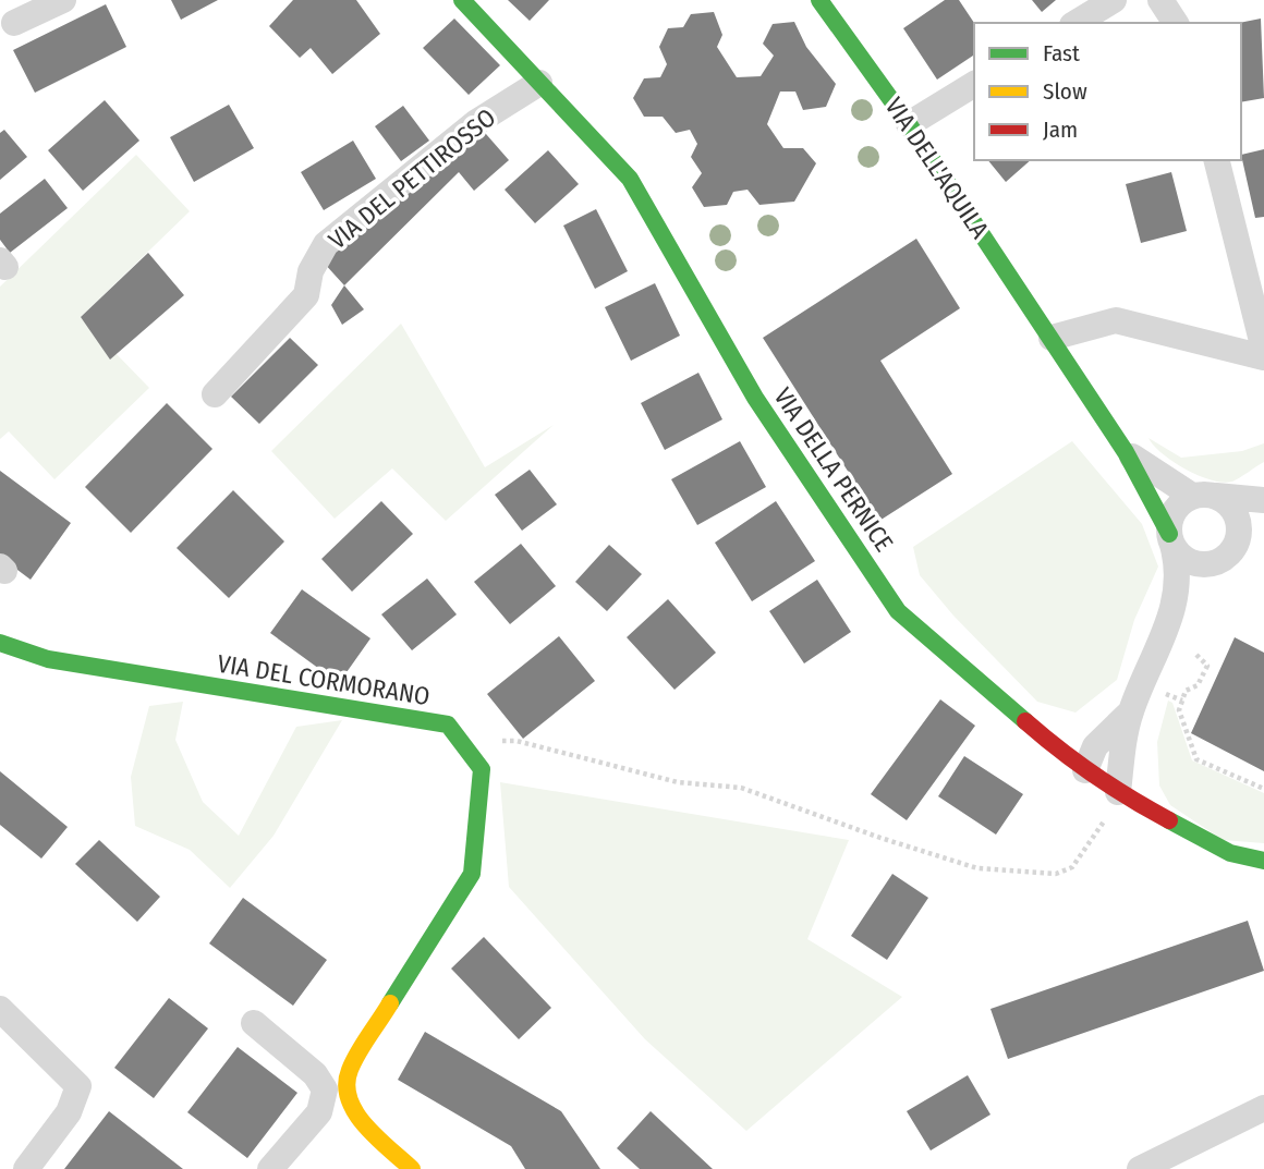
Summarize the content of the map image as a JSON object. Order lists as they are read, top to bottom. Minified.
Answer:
{"streets":{"street":["VIA DELL'AQUILA","VIA DEL PETTIROSSO","VIA DELLA PERNICE","VIA DEL CORMORANO"]},"crossings":[["VIA DELL'AQUILA","VIA DELLA PERNICE"],["VIA DEL PETTIROSSO","VIA DELLA PERNICE"]],"legend":["Fast","Slow","Jam"]}
